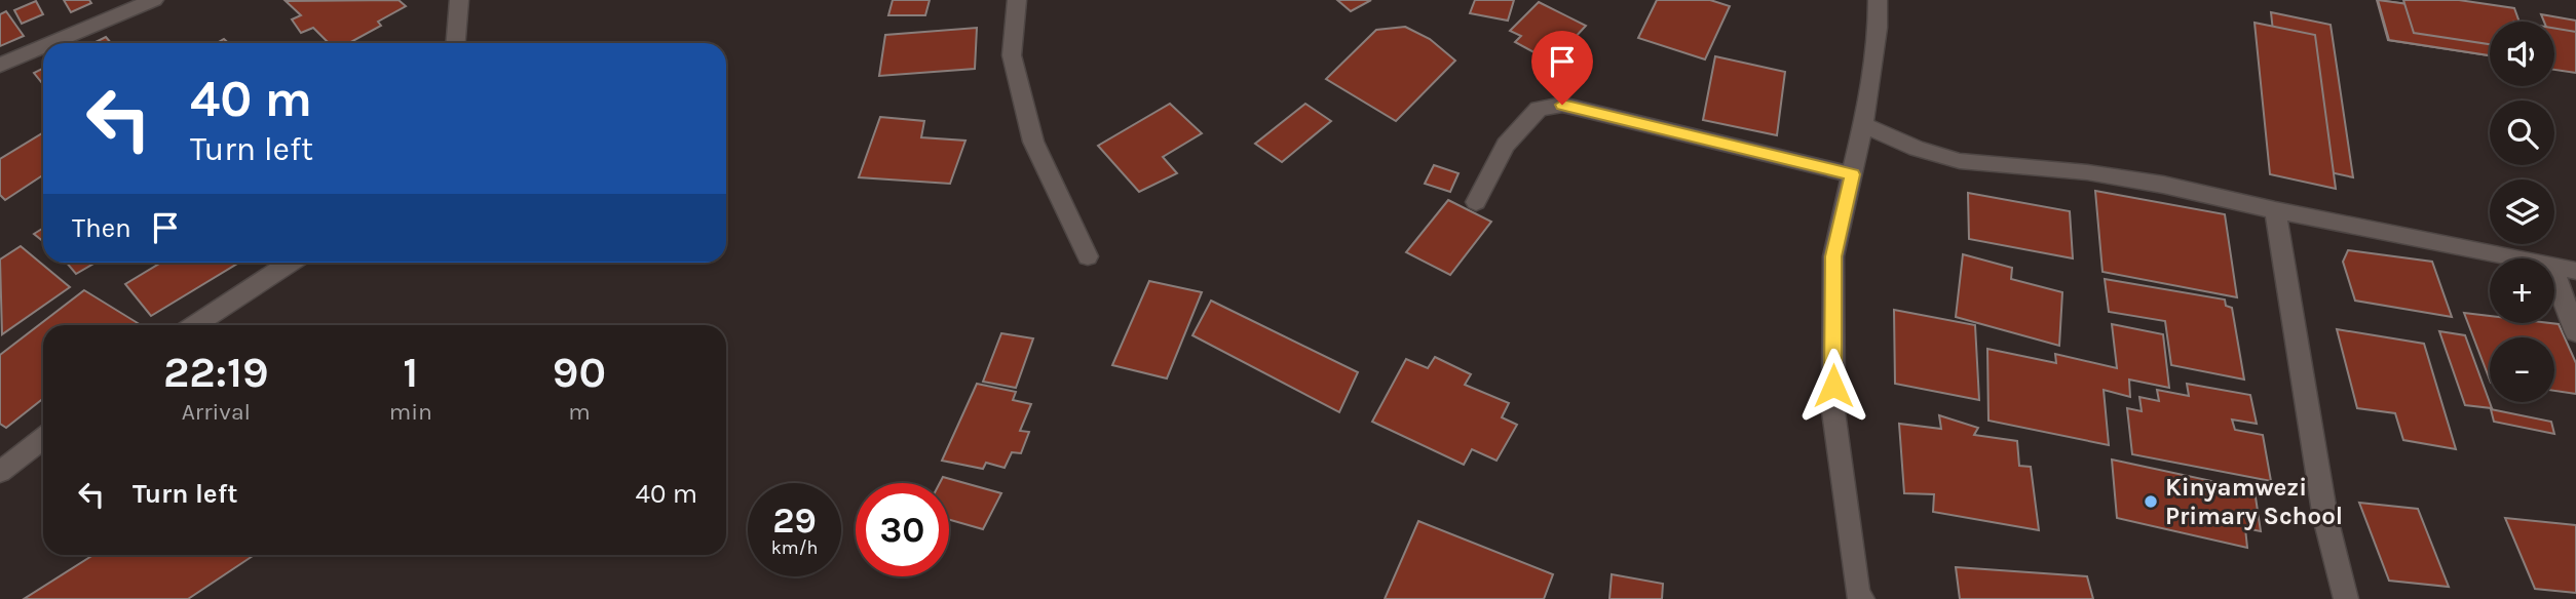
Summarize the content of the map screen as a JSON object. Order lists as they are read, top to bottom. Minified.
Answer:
{"places":["Kinyamwezi Primary School"],"page":{"map_buttons":["+","−"],"turn":["40 m","Turn left"],"then":"Then","eta":["22:19","Arrival","1","min","90","m"],"list":[{"name":"Turn left","value":"40 m"}],"speed":"29 km/h","limit":"30"}}
